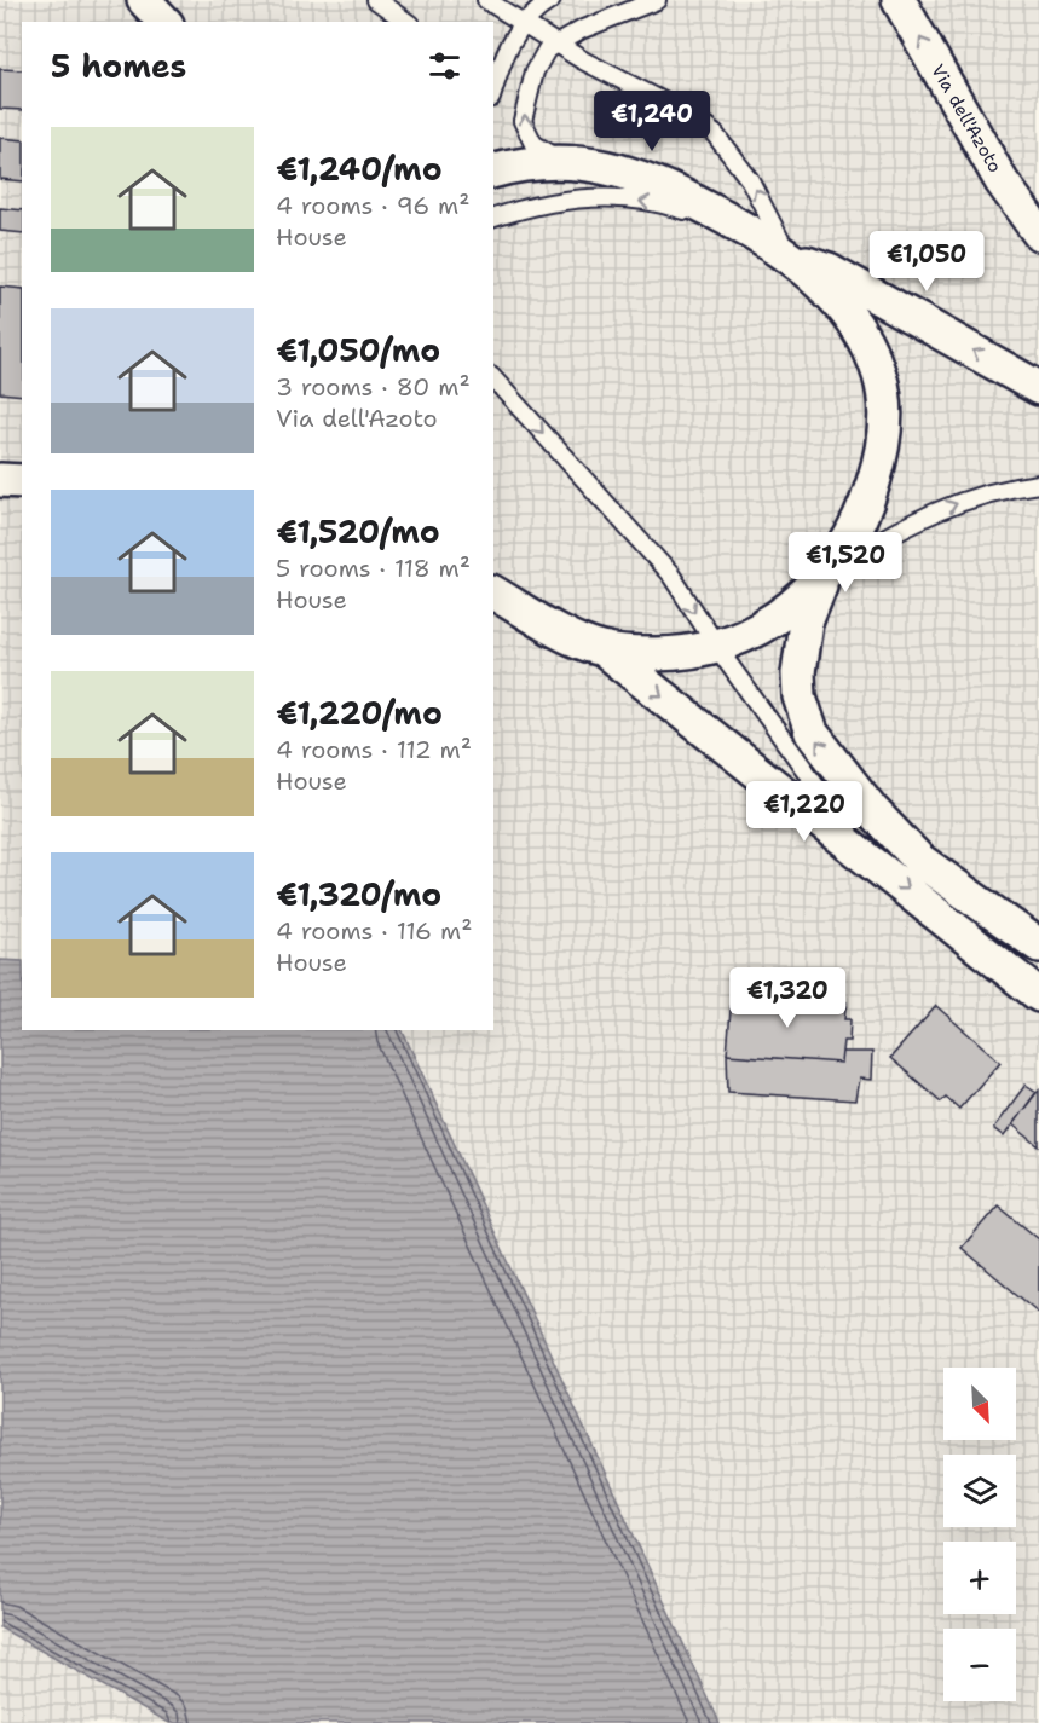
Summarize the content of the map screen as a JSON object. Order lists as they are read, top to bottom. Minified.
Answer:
{"streets":{"street":["Via dell'Azoto"]},"one_way":["Via dell'Azoto"],"north":"bottom right","page":{"heading":"5 homes","price":["€1,240","€1,050","€1,520","€1,220","€1,320"],"list":[{"name":"€1,240/mo","note":"4 rooms · 96 m² · House"},{"name":"€1,050/mo","note":"3 rooms · 80 m² · Via dell'Azoto"},{"name":"€1,520/mo","note":"5 rooms · 118 m² · House"},{"name":"€1,220/mo","note":"4 rooms · 112 m² · House"},{"name":"€1,320/mo","note":"4 rooms · 116 m² · House"}],"map_buttons":["+","−"]}}
